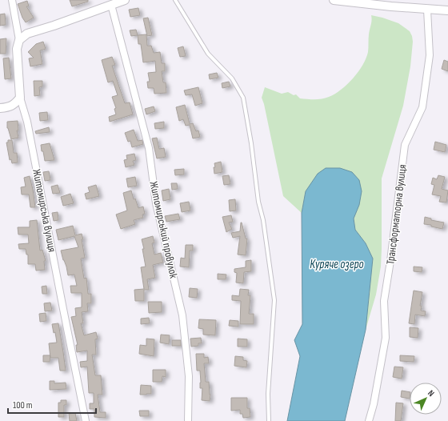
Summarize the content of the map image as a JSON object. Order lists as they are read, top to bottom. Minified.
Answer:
{"streets":{"street":["Житомирська вулиця","Трансформаторна вулиця","Житомирський провулок"]},"water":["Куряче озеро"],"scale_bar":"100 m","north":"top right"}
